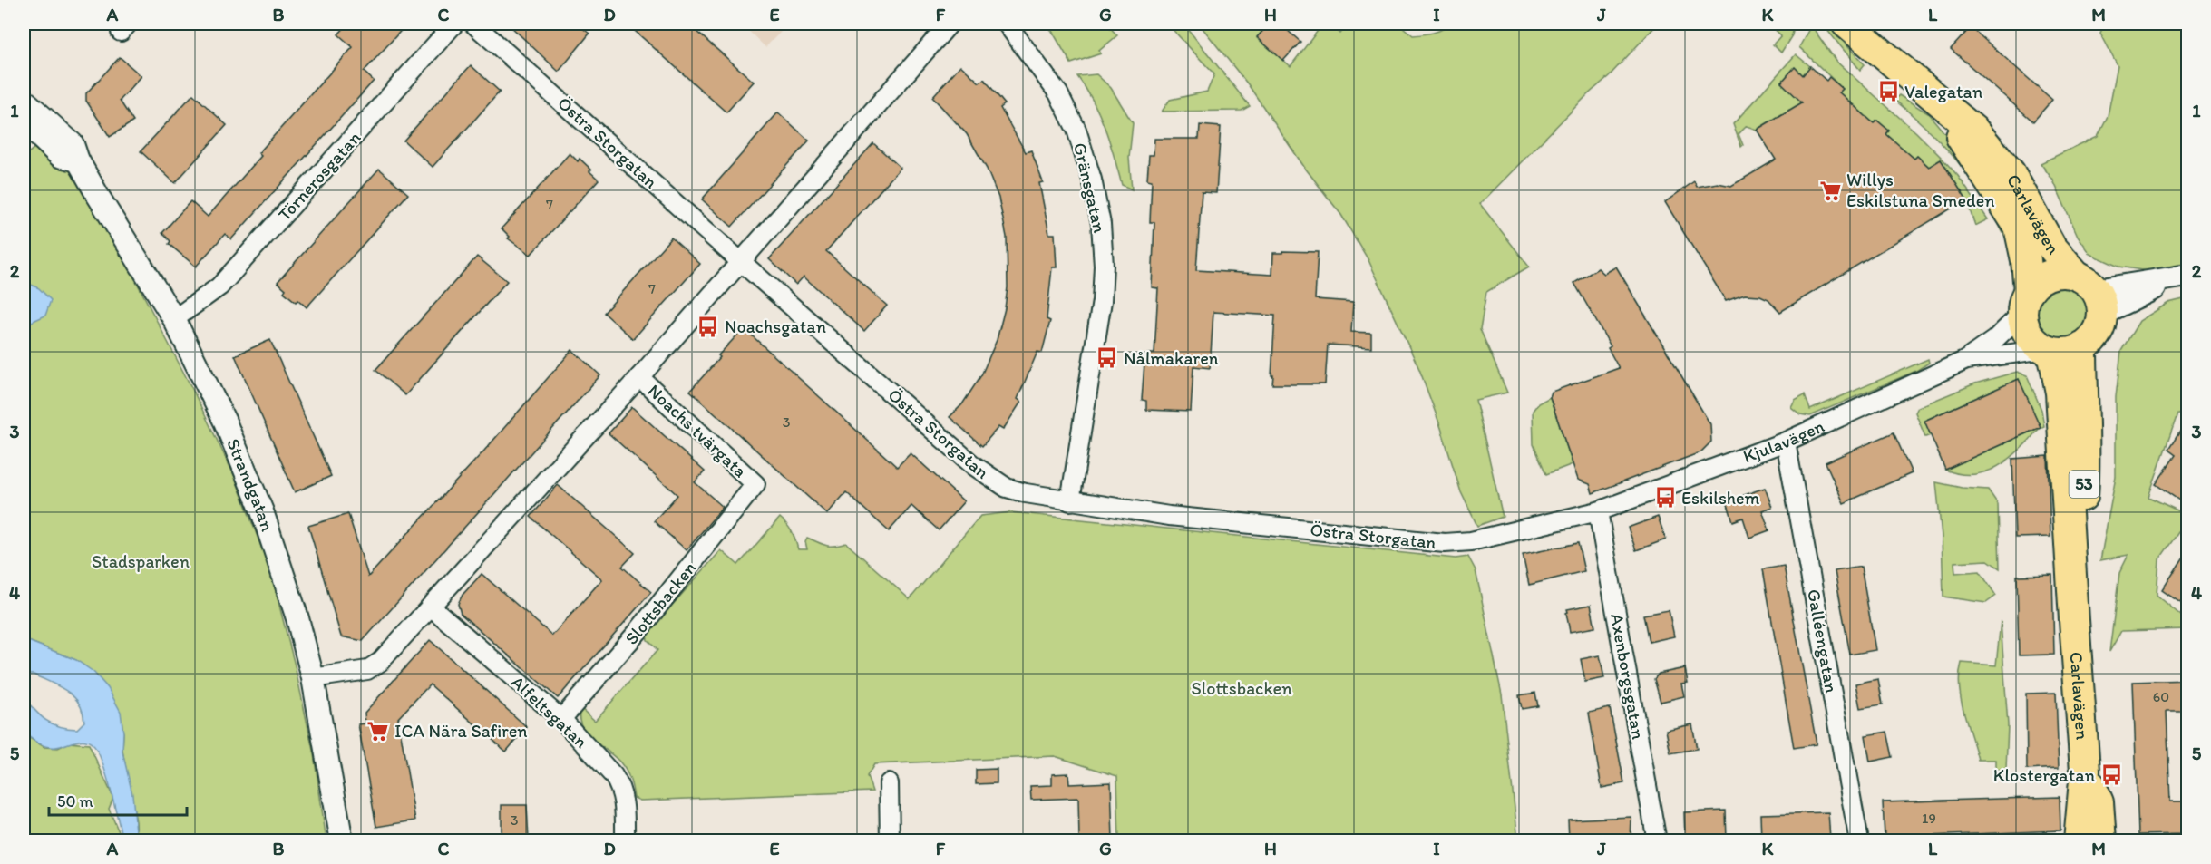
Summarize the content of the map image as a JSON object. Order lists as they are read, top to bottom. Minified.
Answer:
{"streets":{"main road":["Carlavägen","53"],"street":["Östra Storgatan","Törnerosgatan","Gränsgatan","Noachs tvärgata","Kjulavägen","Strandgatan","Slottsbacken","Galléengatan","Axenborgsgatan","Alfeltsgatan"]},"crossings":[["Östra Storgatan","Gränsgatan"],["Östra Storgatan","Kjulavägen"],["Östra Storgatan","Axenborgsgatan"],["Törnerosgatan","Strandgatan"],["Carlavägen","Kjulavägen"],["Noachs tvärgata","Slottsbacken"],["Kjulavägen","Galléengatan"],["Kjulavägen","Axenborgsgatan"],["Slottsbacken","Alfeltsgatan"]],"parks":["Stadsparken","Slottsbacken"],"places":{"bus stop":["Valegatan","Noachsgatan","Nålmakaren","Eskilshem","Klostergatan"],"supermarket":["Willys Eskilstuna Smeden","ICA Nära Safiren"]},"house_numbers":["7","7","3","60","19","3"],"scale_bar":"50 m","grid":{"columns":["A","B","C","D","E","F","G","H","I","J","K","L","M"],"rows":["1","2","3","4","5"]}}
